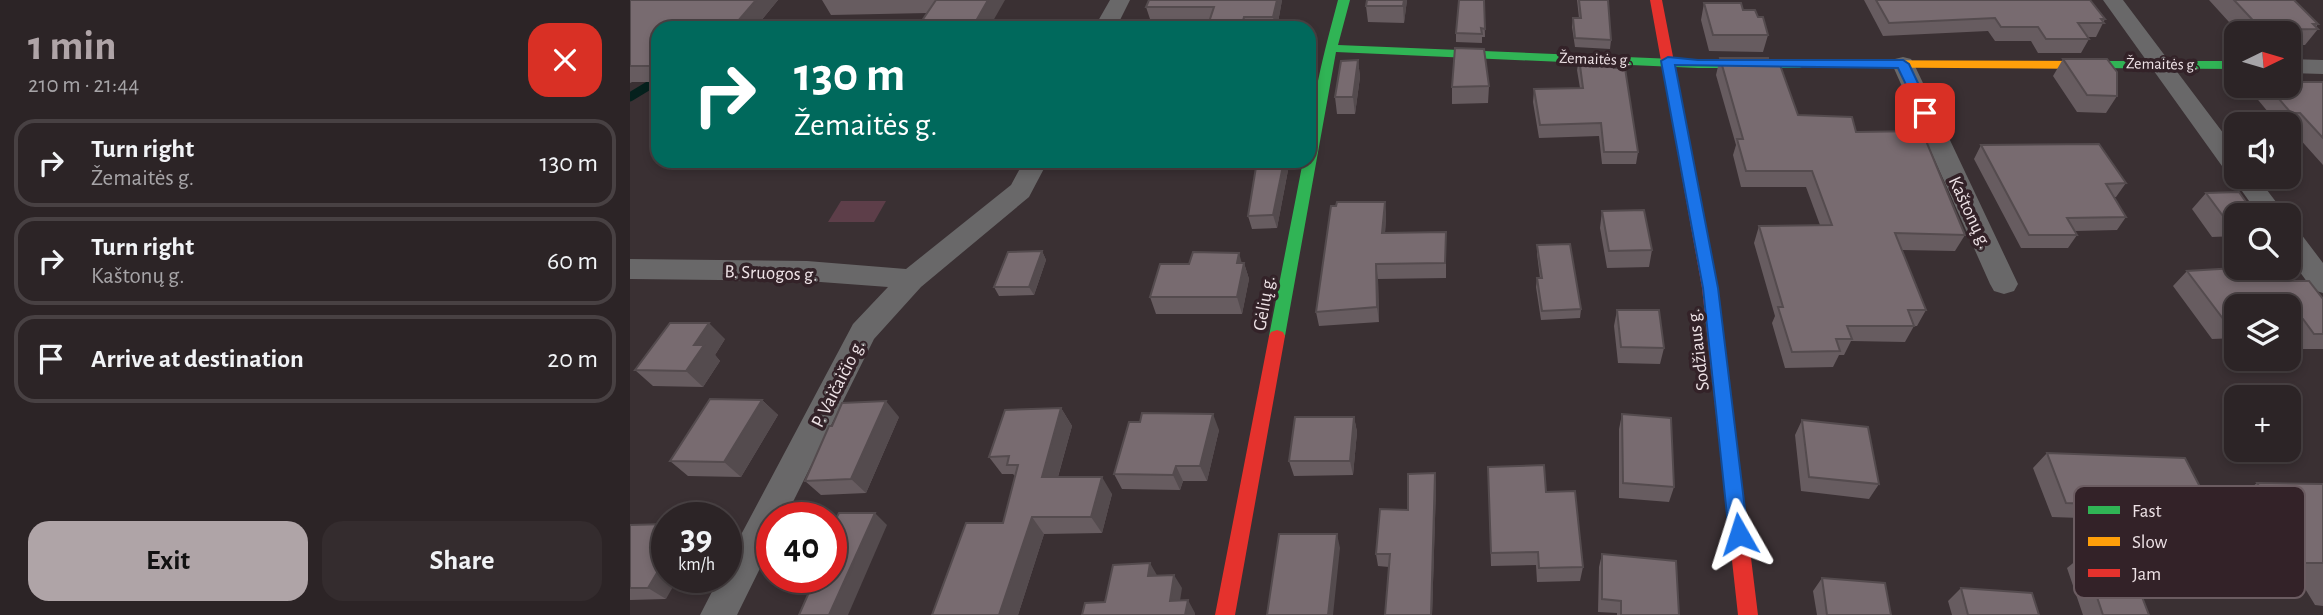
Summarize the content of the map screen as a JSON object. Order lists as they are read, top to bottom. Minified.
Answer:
{"streets":{"street":["Žemaitės g.","Kaštonų g.","B. Sruogos g.","Gėlių g.","Sodžiaus g.","P. Vaičaičio g."]},"crossings":[["Žemaitės g.","Kaštonų g."],["Žemaitės g.","Gėlių g."],["Žemaitės g.","Sodžiaus g."],["B. Sruogos g.","P. Vaičaičio g."]],"legend":["Fast","Slow","Jam"],"north":"right","page":{"heading":["1 min","210 m · 21:44"],"map_buttons":"+","turn":["130 m","Žemaitės g."],"list":[{"name":"Turn right","note":"Žemaitės g.","value":"130 m"},{"name":"Turn right","note":"Kaštonų g.","value":"60 m"},{"name":"Arrive at destination","value":"20 m"}],"speed":"39 km/h","limit":"40","buttons":["Exit","Share"]}}
